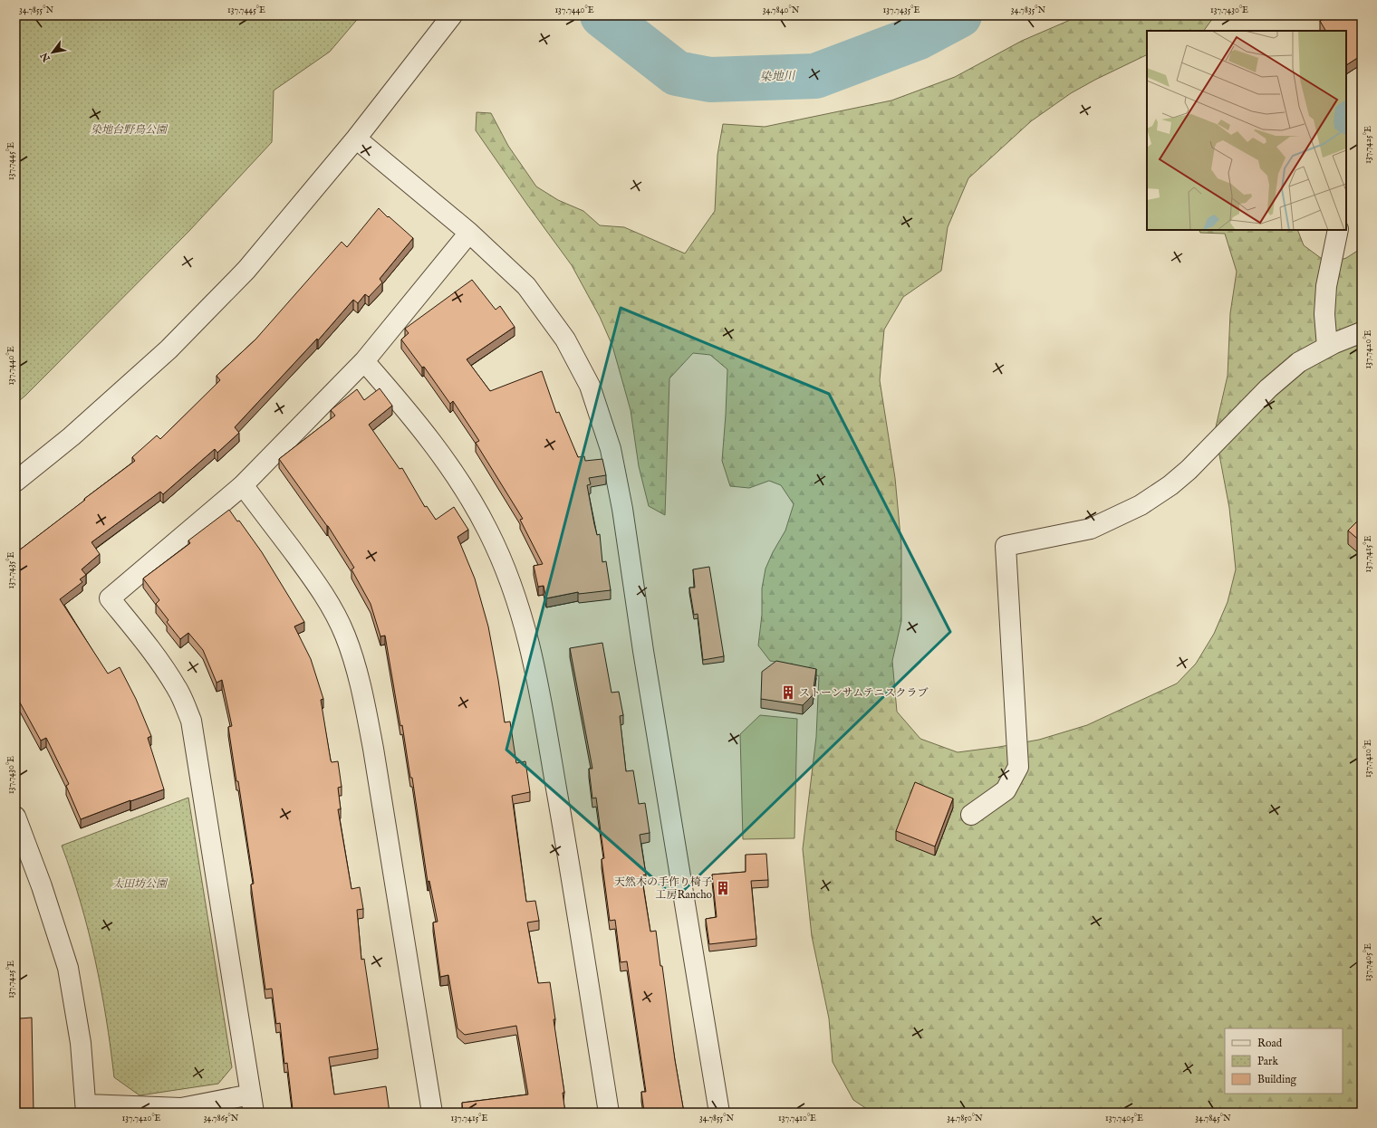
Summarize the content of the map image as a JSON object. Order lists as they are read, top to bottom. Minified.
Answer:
{"water":["染地川"],"parks":["染地台野鳥公園","太田坊公園"],"places":{"building":["ストーンサムテニスクラブ","天然木の手作り椅子 工房Rancho"]},"legend":["Road","Park","Building"],"north":"bottom left","coordinates":["34.7855°N","137.7445°E","137.7440°E","34.7840°N","137.7435°E","34.7835°N","137.7430°E","137.7425°E","137.7420°E","137.7415°E","137.7410°E","137.7405°E","34.7865°N","34.7850°N","34.7845°N"]}
